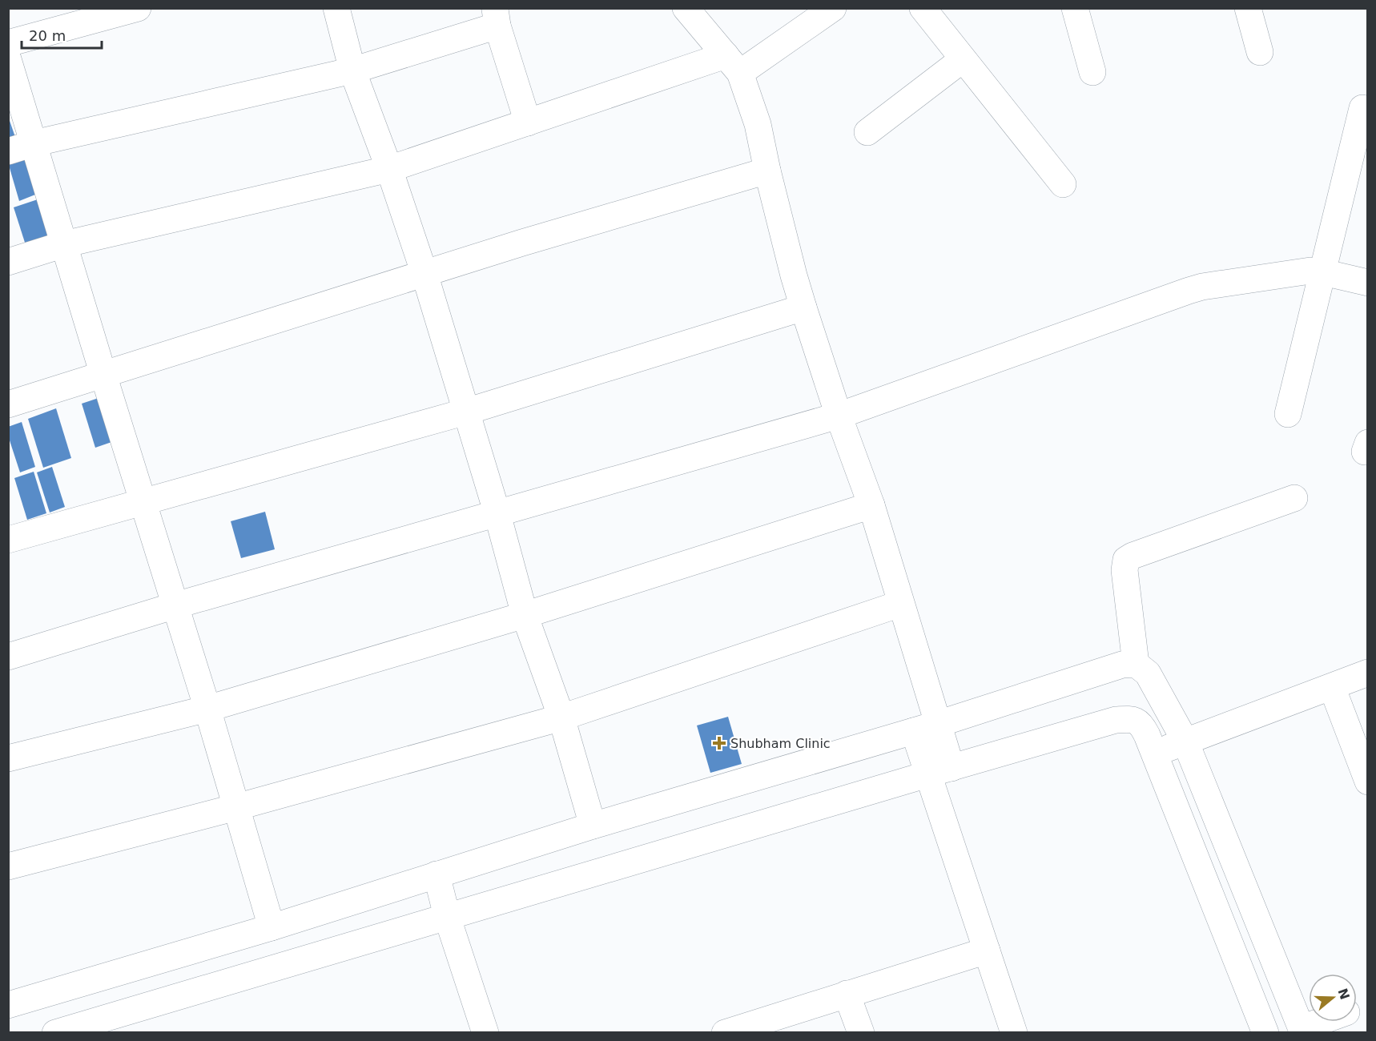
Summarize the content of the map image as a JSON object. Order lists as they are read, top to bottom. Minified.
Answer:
{"places":{"health":["Shubham Clinic"]},"scale_bar":"20 m","north":"right"}
